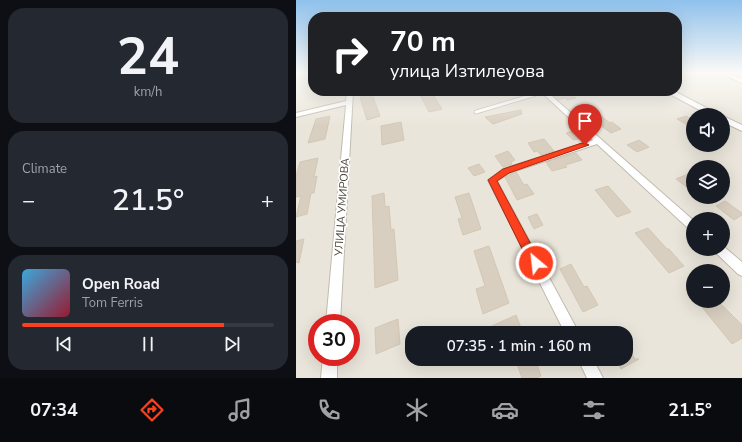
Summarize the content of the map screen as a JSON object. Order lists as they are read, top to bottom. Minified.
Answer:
{"streets":{"street":["УЛИЦА УМИРОВА"]},"page":{"tile":[["24","km/h"],"Climate"],"turn":["70 m","улица Изтилеуова"],"map_buttons":["+","−"],"heat":["−","21.5°","+"],"song":["Open Road","Tom Ferris"],"limit":"30","trip":"07:35 · 1 min · 160 m","tabs":["07:34","21.5°"]}}
